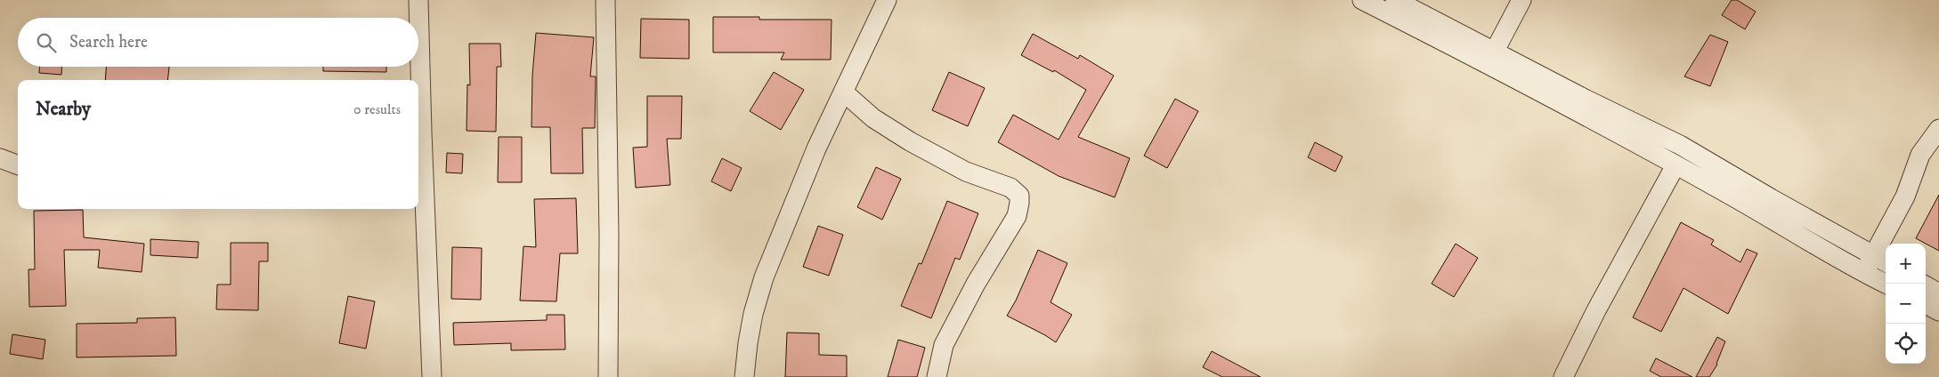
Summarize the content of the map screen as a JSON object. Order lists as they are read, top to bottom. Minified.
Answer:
{"page":{"search":"Search here","heading":["Nearby","0 results"],"map_buttons":["+","−"]}}
